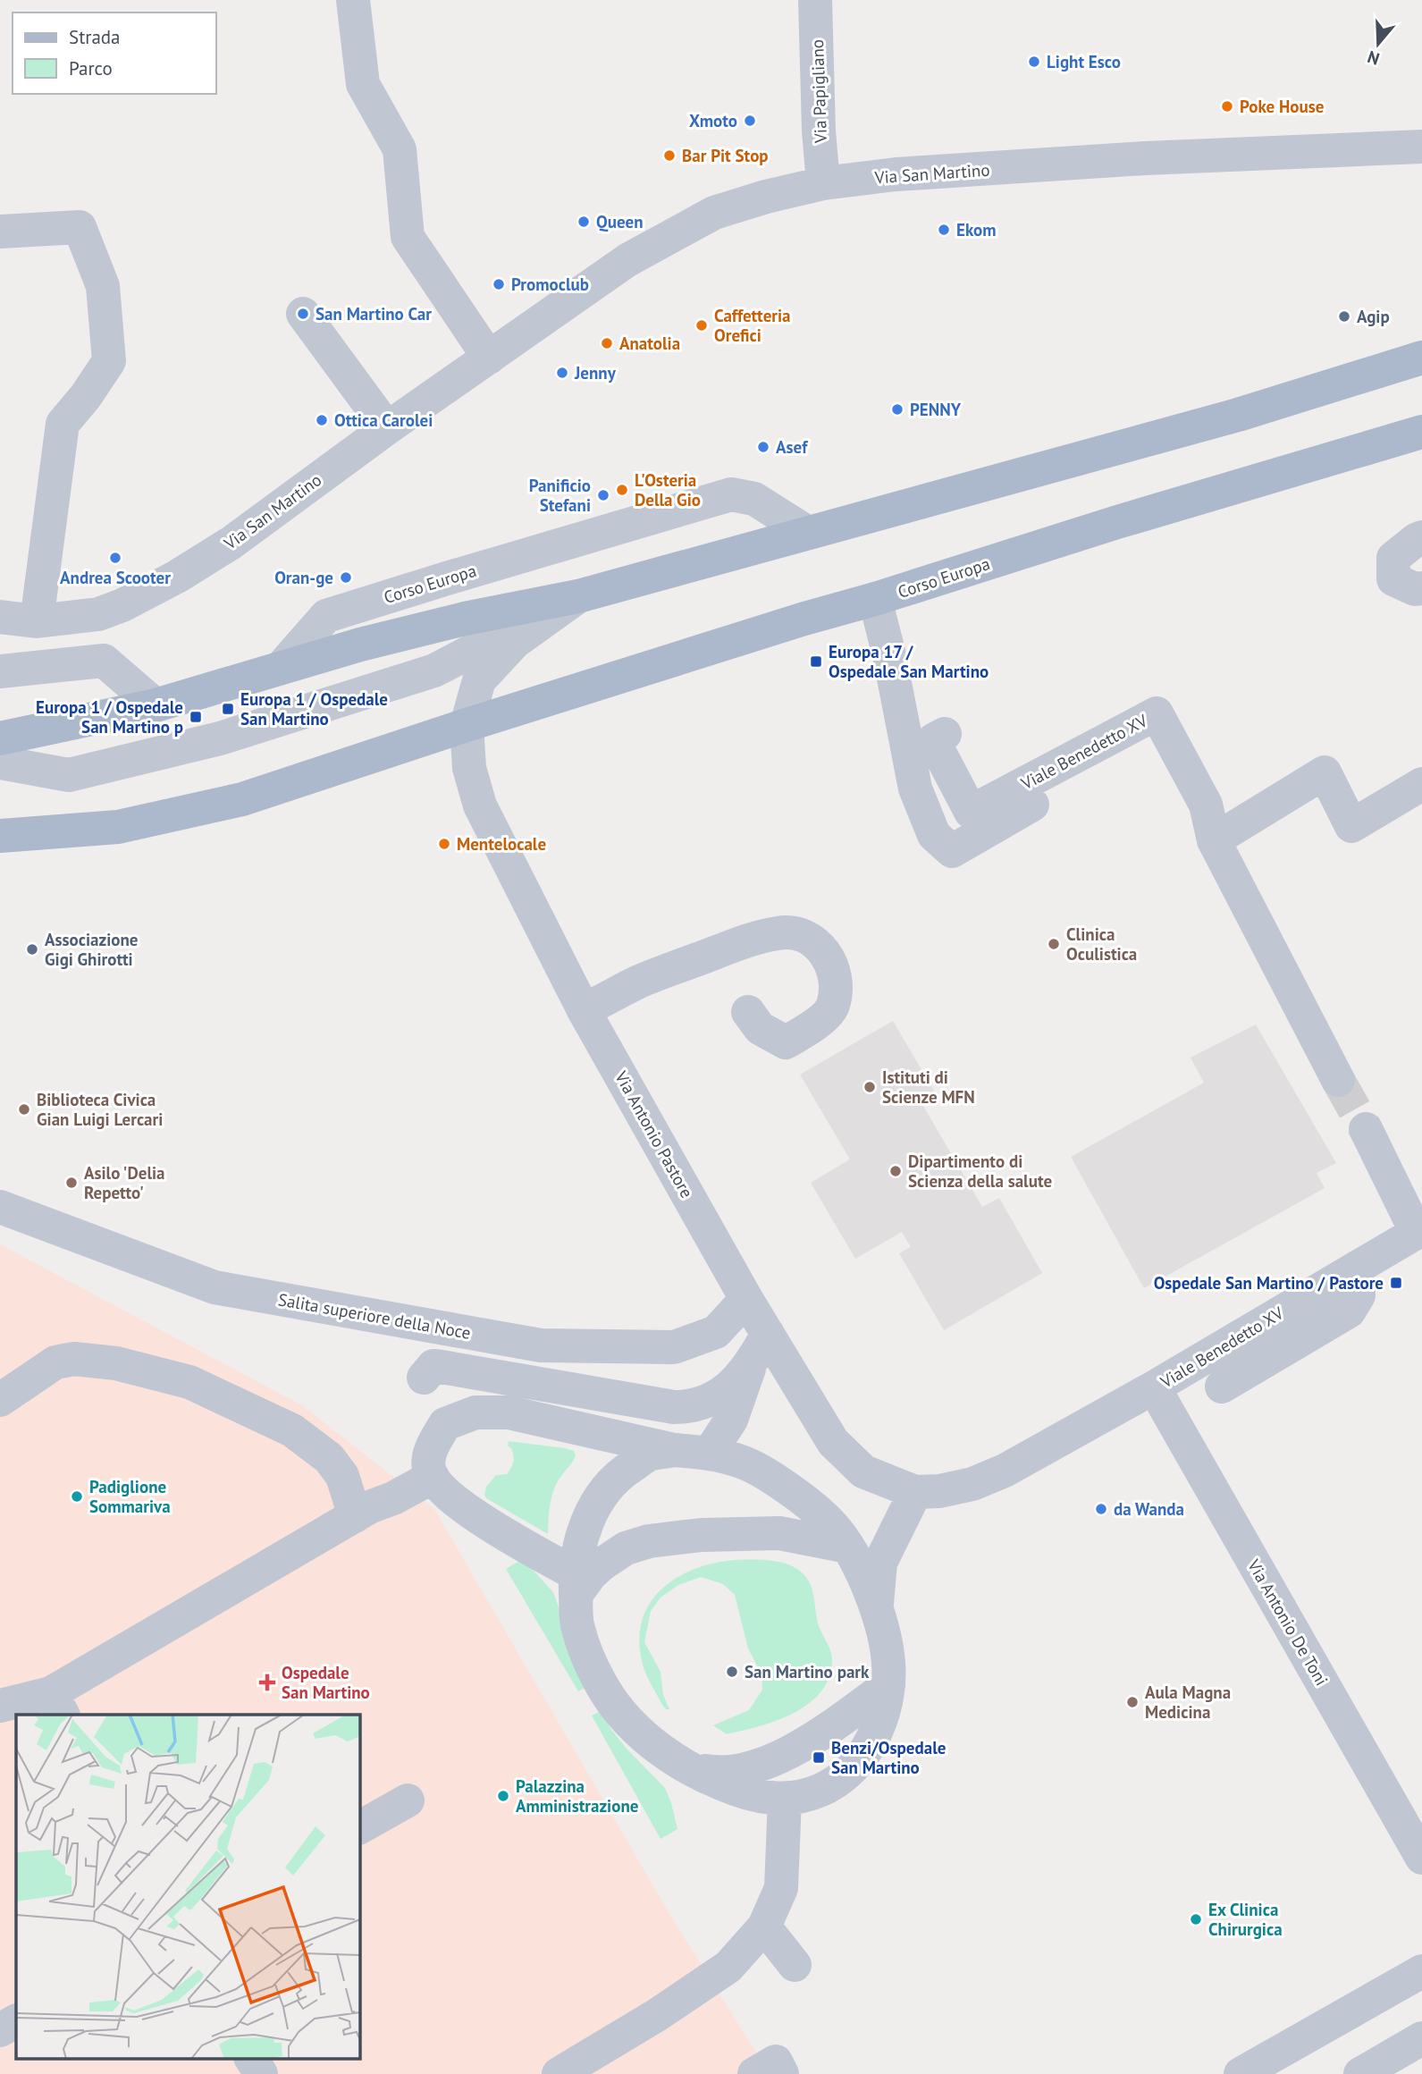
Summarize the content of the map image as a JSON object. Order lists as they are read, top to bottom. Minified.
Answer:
{"streets":{"main road":["Corso Europa"],"street":["Via Papigliano","Via San Martino","Viale Benedetto XV","Via Antonio Pastore","Salita superiore della Noce","Via Antonio De Toni"]},"crossings":[["Via Papigliano","Via San Martino"],["Corso Europa","Via Antonio Pastore"],["Viale Benedetto XV","Via Antonio Pastore"],["Viale Benedetto XV","Via Antonio De Toni"],["Via Antonio Pastore","Salita superiore della Noce"]],"places":{"other":["Light Esco","Poke House","Xmoto","Bar Pit Stop","Queen","Ekom","Promoclub","San Martino Car","Agip","Caffetteria Orefici","Anatolia","Jenny","PENNY","Ottica Carolei","Asef","L'Osteria Della Gio","Panificio Stefani","Andrea Scooter","Oran-ge","Mentelocale","Clinica Oculistica","Associazione Gigi Ghirotti","Istituti di Scienze MFN","Biblioteca Civica Gian Luigi Lercari","Dipartimento di Scienza della salute","Asilo 'Delia Repetto'","Padiglione Sommariva","da Wanda","San Martino park","Aula Magna Medicina","Palazzina Amministrazione","Ex Clinica Chirurgica"],"transit":["Europa 17 / Ospedale San Martino","Europa 1 / Ospedale San Martino","Europa 1 / Ospedale San Martino p","Ospedale San Martino / Pastore","Benzi/Ospedale San Martino"],"health":["Ospedale San Martino"]},"legend":["Strada","Parco"],"north":"bottom"}
